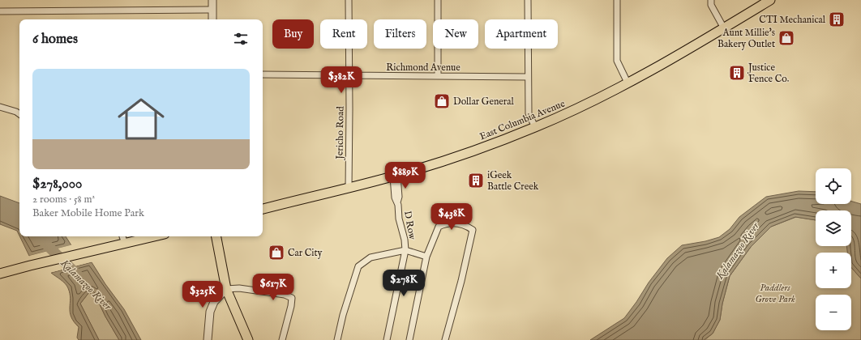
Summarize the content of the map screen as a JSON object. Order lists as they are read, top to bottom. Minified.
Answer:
{"streets":{"main road":["East Columbia Avenue"],"street":["Richmond Avenue","Jericho Road","D Row"]},"crossings":[["Richmond Avenue","Jericho Road"],["East Columbia Avenue","Jericho Road"],["East Columbia Avenue","D Row"]],"water":["Kalamazoo River"],"parks":["Paddlers Grove Park"],"places":{"building":["CTI Mechanical","Justice Fence Co.","iGeek Battle Creek"],"shop":["Aunt Millie's Bakery Outlet","Dollar General","Car City"]},"page":{"chip":["Buy","Rent","Filters","New","Apartment"],"heading":"6 homes","list":[{"name":"$278,000","note":"2 rooms · 58 m² · Baker Mobile Home Park"}],"price":["$382K","$889K","$438K","$278K","$617K","$325K"],"map_buttons":["+","−"]}}
